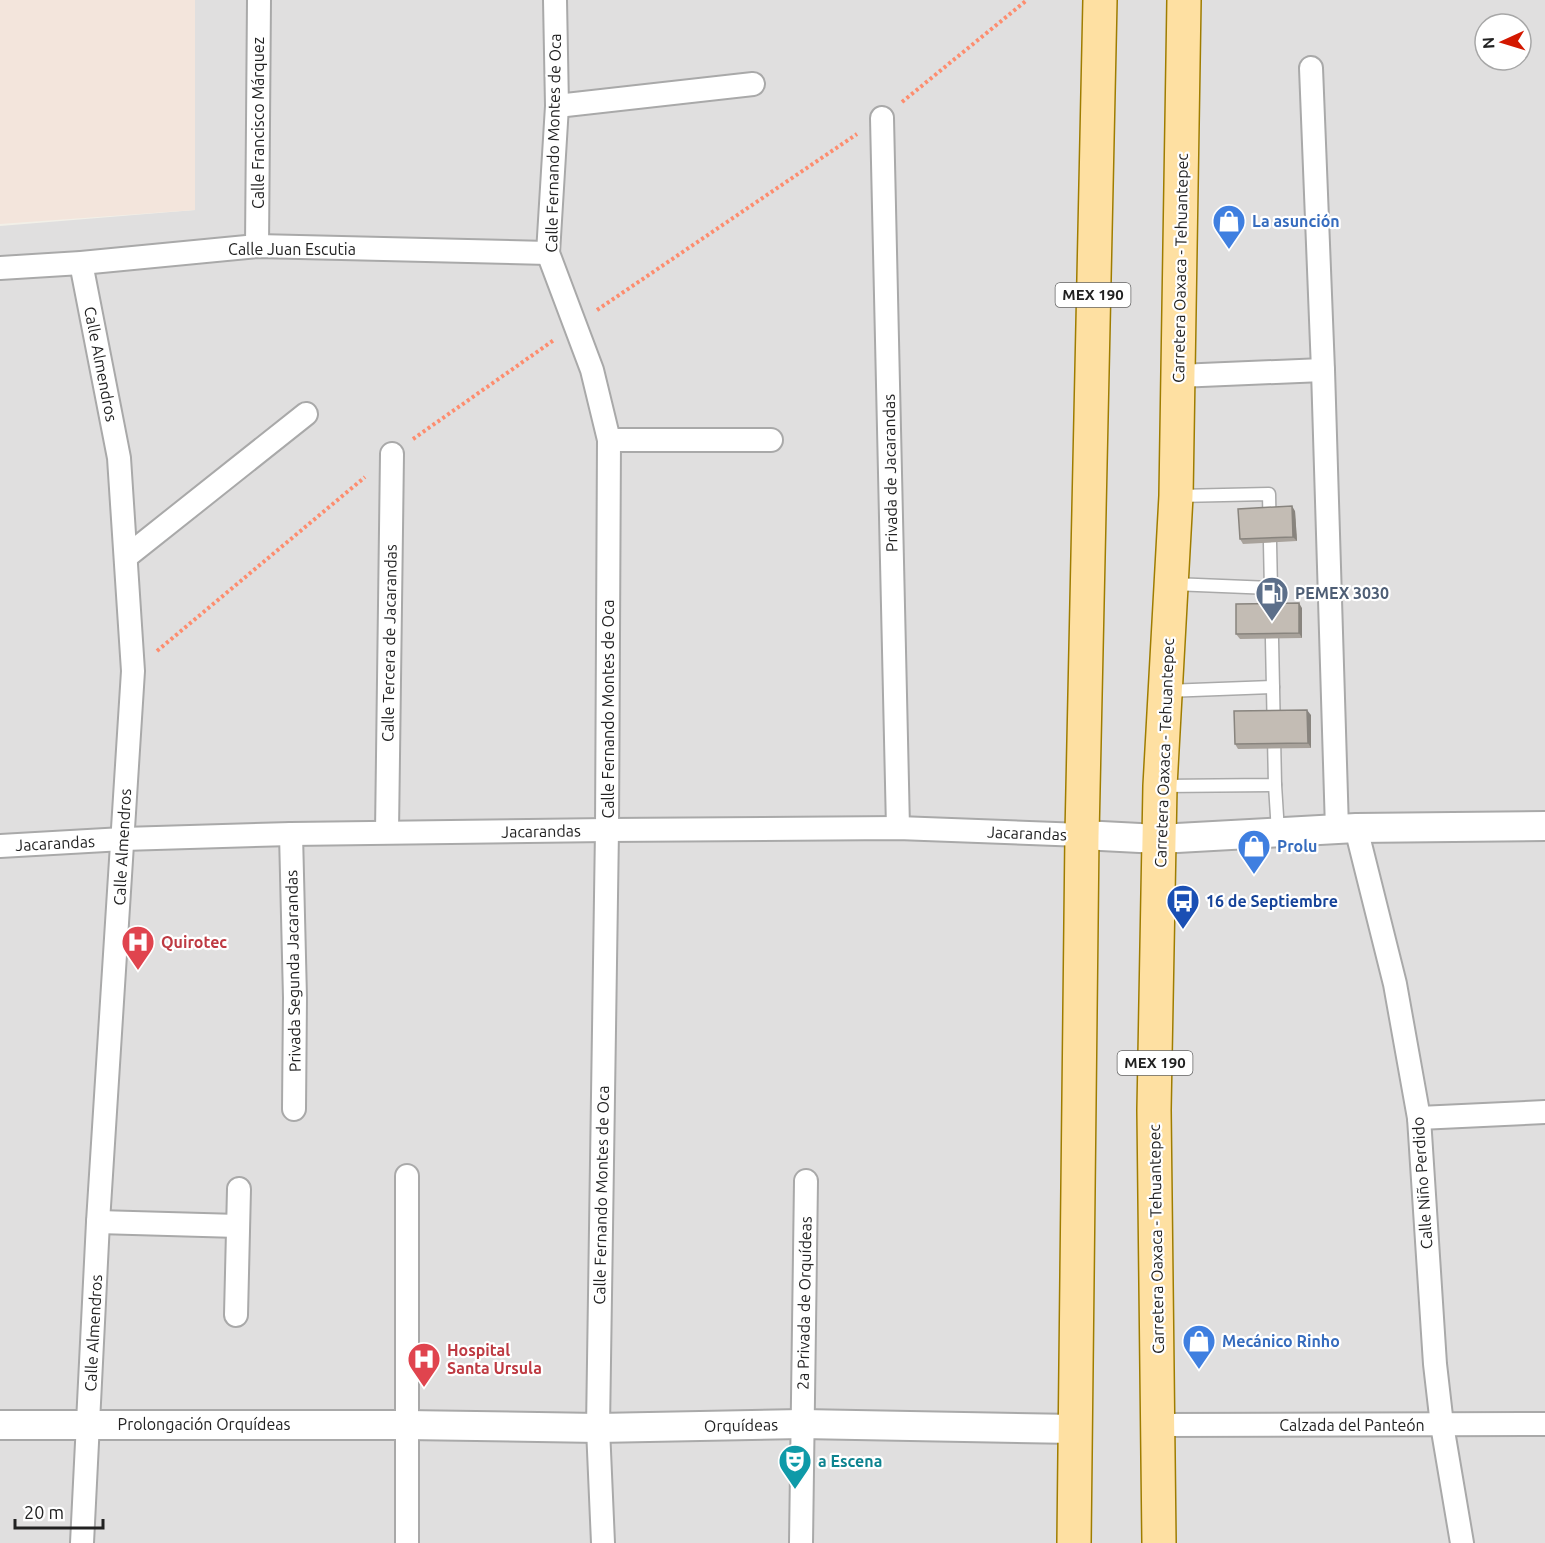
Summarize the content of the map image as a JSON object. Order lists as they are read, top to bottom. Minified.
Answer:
{"streets":{"main road":["Carretera Oaxaca - Tehuantepec","MEX 190"],"street":["Calle Francisco Márquez","Calle Fernando Montes de Oca","Calle Juan Escutia","Calle Almendros","Privada de Jacarandas","Calle Tercera de Jacarandas","Jacarandas","Privada Segunda Jacarandas","Calle Niño Perdido","2a Privada de Orquídeas","Prolongación Orquídeas","Orquídeas","Calzada del Panteón"]},"crossings":[["Calle Francisco Márquez","Calle Juan Escutia"],["Calle Fernando Montes de Oca","Calle Juan Escutia"],["Calle Fernando Montes de Oca","Jacarandas"],["Calle Fernando Montes de Oca","Orquídeas"],["Calle Juan Escutia","Calle Almendros"],["Carretera Oaxaca - Tehuantepec","Calzada del Panteón"],["MEX 190","Jacarandas"],["MEX 190","Orquídeas"],["Calle Almendros","Jacarandas"],["Calle Almendros","Prolongación Orquídeas"],["Privada de Jacarandas","Jacarandas"],["Calle Tercera de Jacarandas","Jacarandas"],["Jacarandas","Privada Segunda Jacarandas"],["Calle Niño Perdido","Calzada del Panteón"],["2a Privada de Orquídeas","Orquídeas"],["Prolongación Orquídeas","Orquídeas"]],"places":{"shop":["La asunción","Prolu","Mecánico Rinho"],"fuel station":["PEMEX 3030"],"bus stop":["16 de Septiembre"],"hospital":["Quirotec","Hospital Santa Ursula"],"theatre":["a Escena"]},"scale_bar":"20 m","north":"left"}
